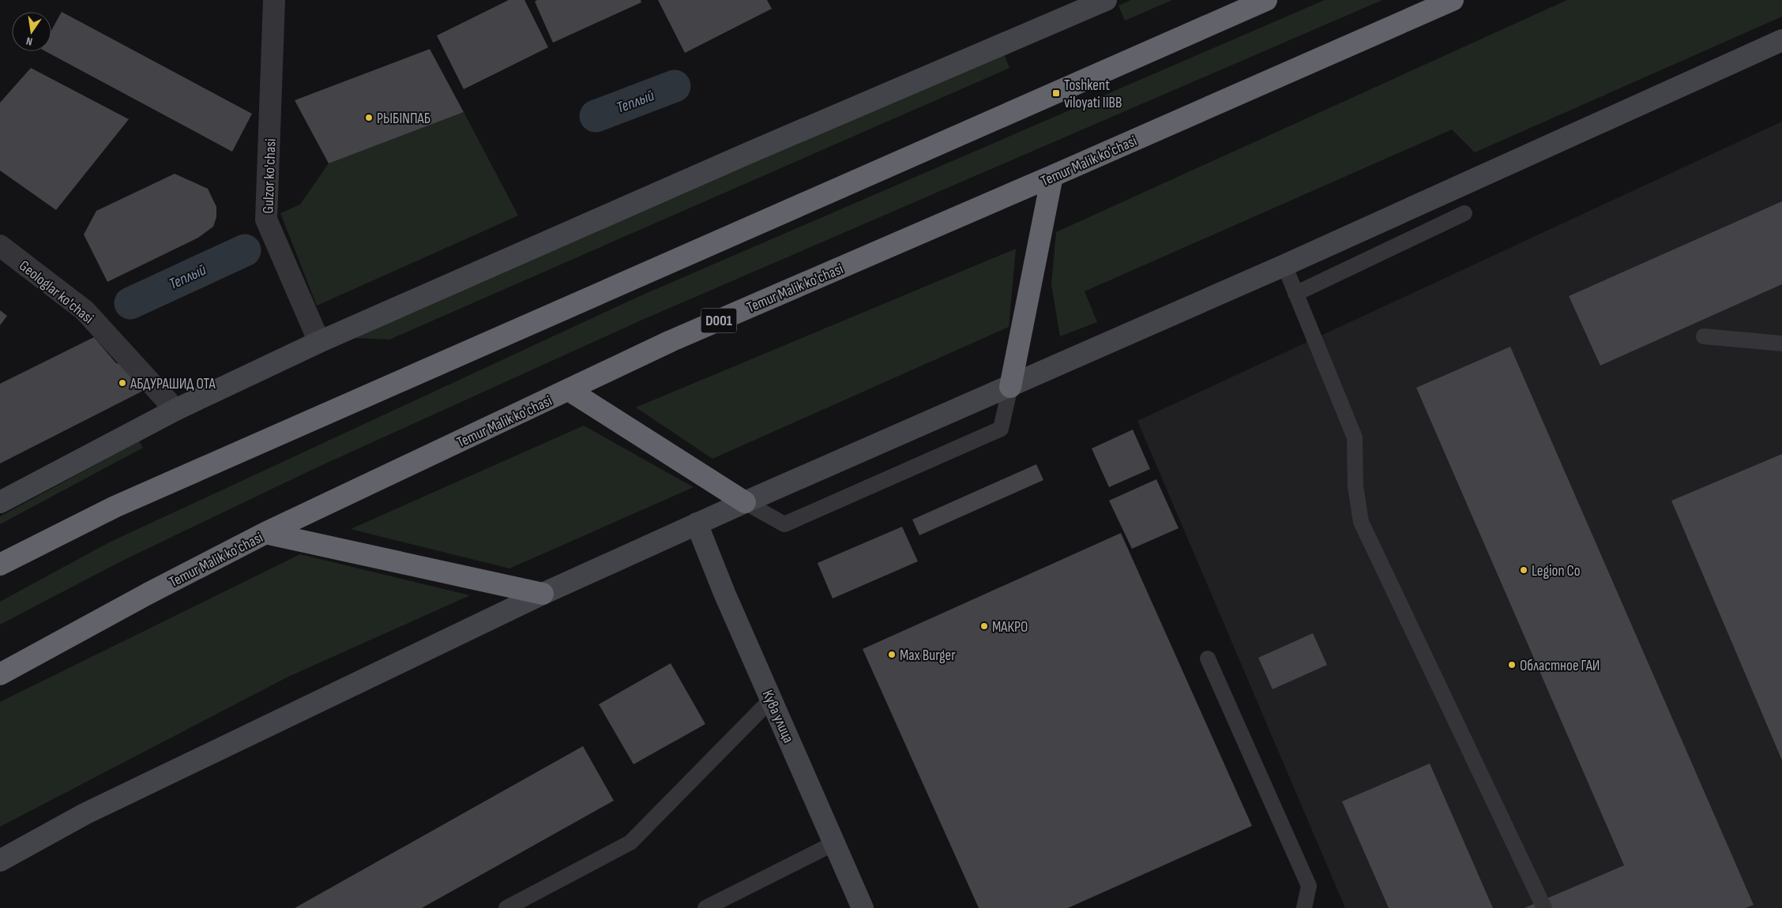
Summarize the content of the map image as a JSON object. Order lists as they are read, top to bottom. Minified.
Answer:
{"streets":{"highway":["Temur Malik ko'chasi","D001"],"street":["Gulzor ko'chasi","Geologlar ko'chasi","Кува улица"]},"water":["Теплый"],"places":{"transit":["Toshkent viloyati IIBB"],"other":["РЫБINПАБ","АБДУРАШИД ОТА","Legion Co","МАКРО","Max Burger","Областное ГАИ"]},"north":"bottom"}
